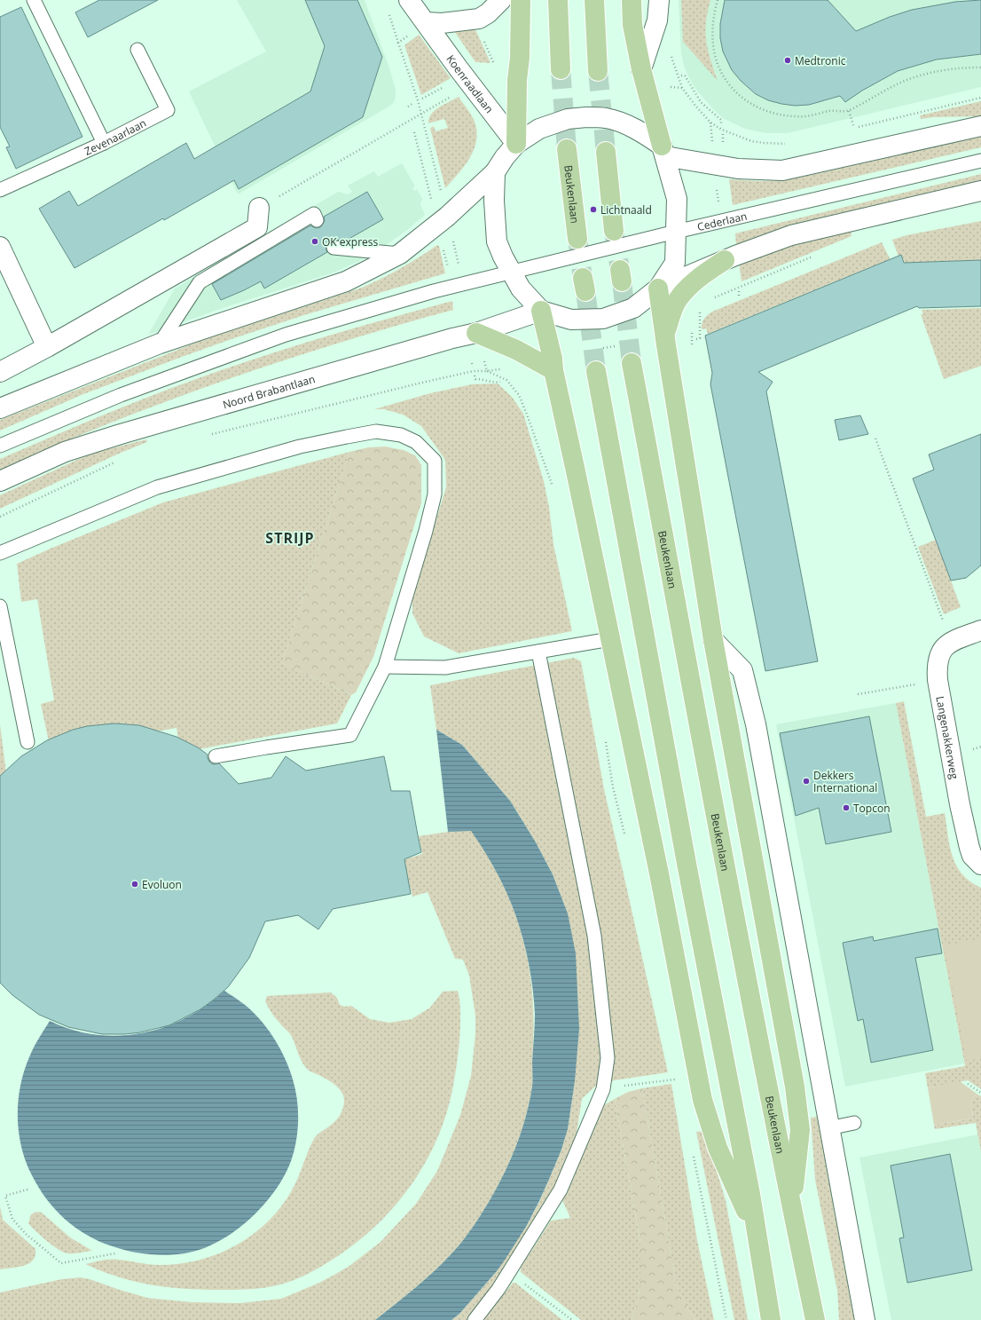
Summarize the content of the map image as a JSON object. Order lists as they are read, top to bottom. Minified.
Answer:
{"streets":{"main road":["Koenraadlaan","Beukenlaan","Noord Brabantlaan","Langenakkerweg"],"lane":["Zevenaarlaan","Cederlaan"]},"districts":["STRIJP"],"places":["Medtronic","Lichtnaald","OK express","Dekkers International","Topcon","Evoluon"]}
